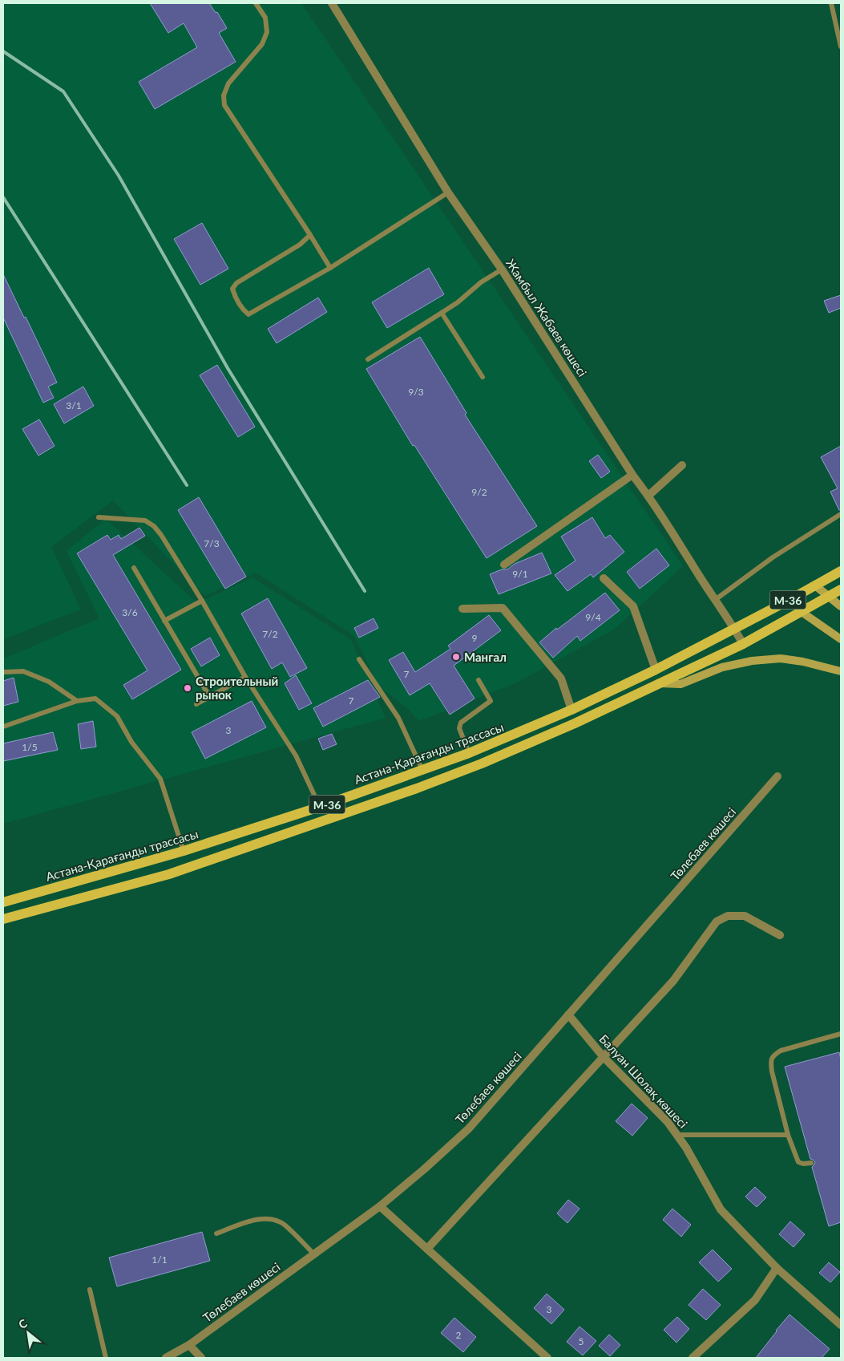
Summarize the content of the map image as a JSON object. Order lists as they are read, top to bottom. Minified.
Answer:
{"streets":{"main road":["M-36","Астана-Қарағанды трассасы"],"street":["Жамбыл Жабаев көшесі","Төлебаев көшесі","Балуан Шолақ көшесі"]},"crossings":[["Жамбыл Жабаев көшесі","M-36"],["Жамбыл Жабаев көшесі","Астана-Қарағанды трассасы"],["Төлебаев көшесі","Балуан Шолақ көшесі"]],"places":["Мангал","Строительный рынок"],"house_numbers":["9/3","3/1","9/2","7/3","9/1","3/6","9/4","7/2","9","7","7","3","1/5","1/1","3","2","5"],"north":"top left"}
